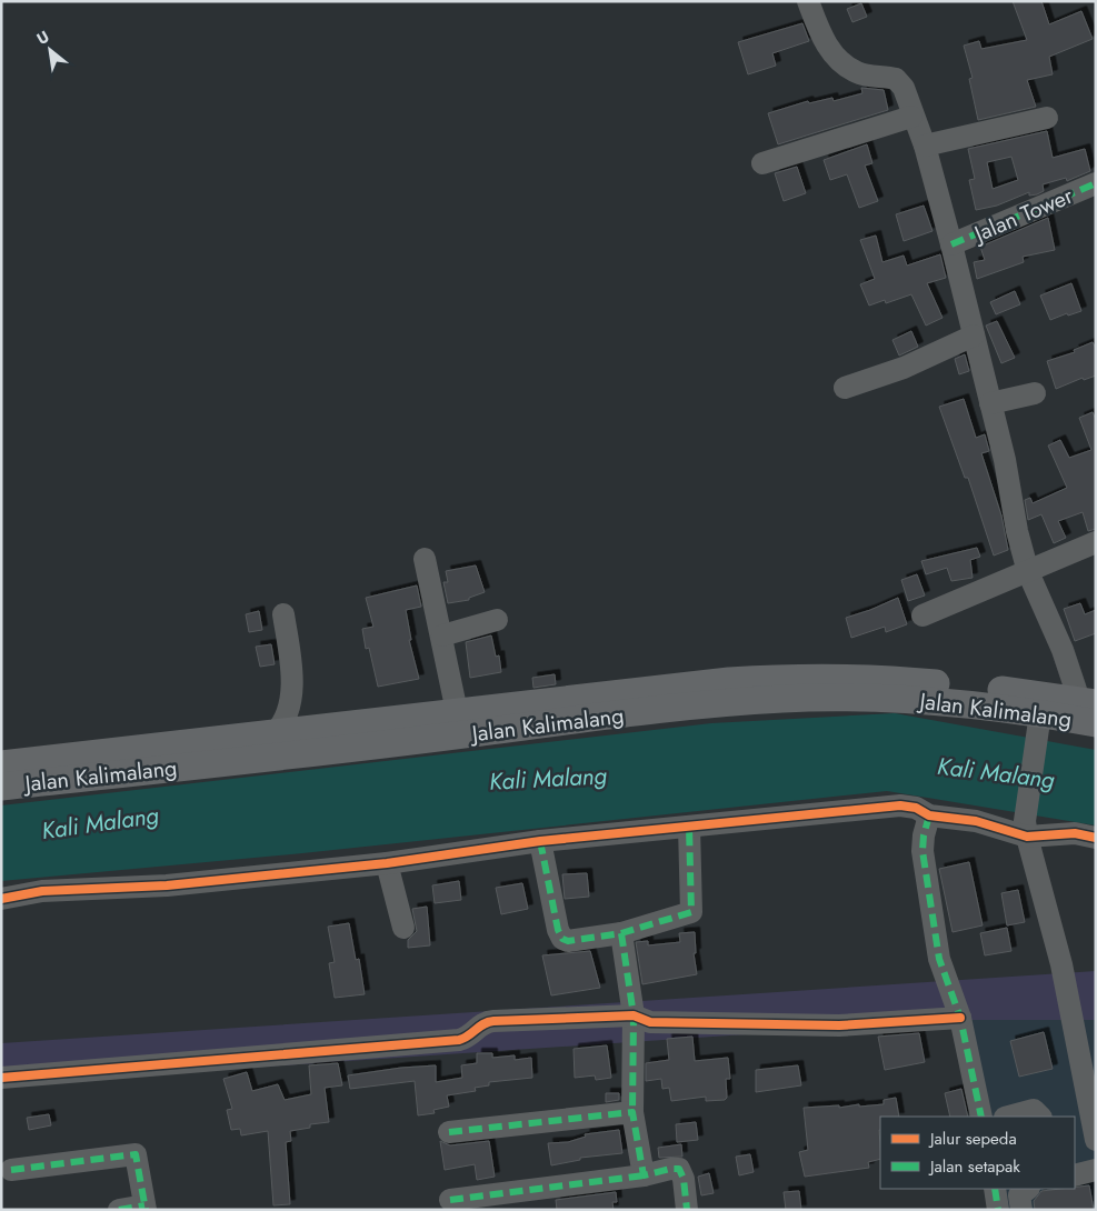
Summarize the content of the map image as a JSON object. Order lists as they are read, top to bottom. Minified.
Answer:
{"streets":{"main road":["Jalan Kalimalang"],"street":["Jalan Tower"]},"water":["Kali Malang"],"legend":["Jalur sepeda","Jalan setapak"],"north":"top left"}
